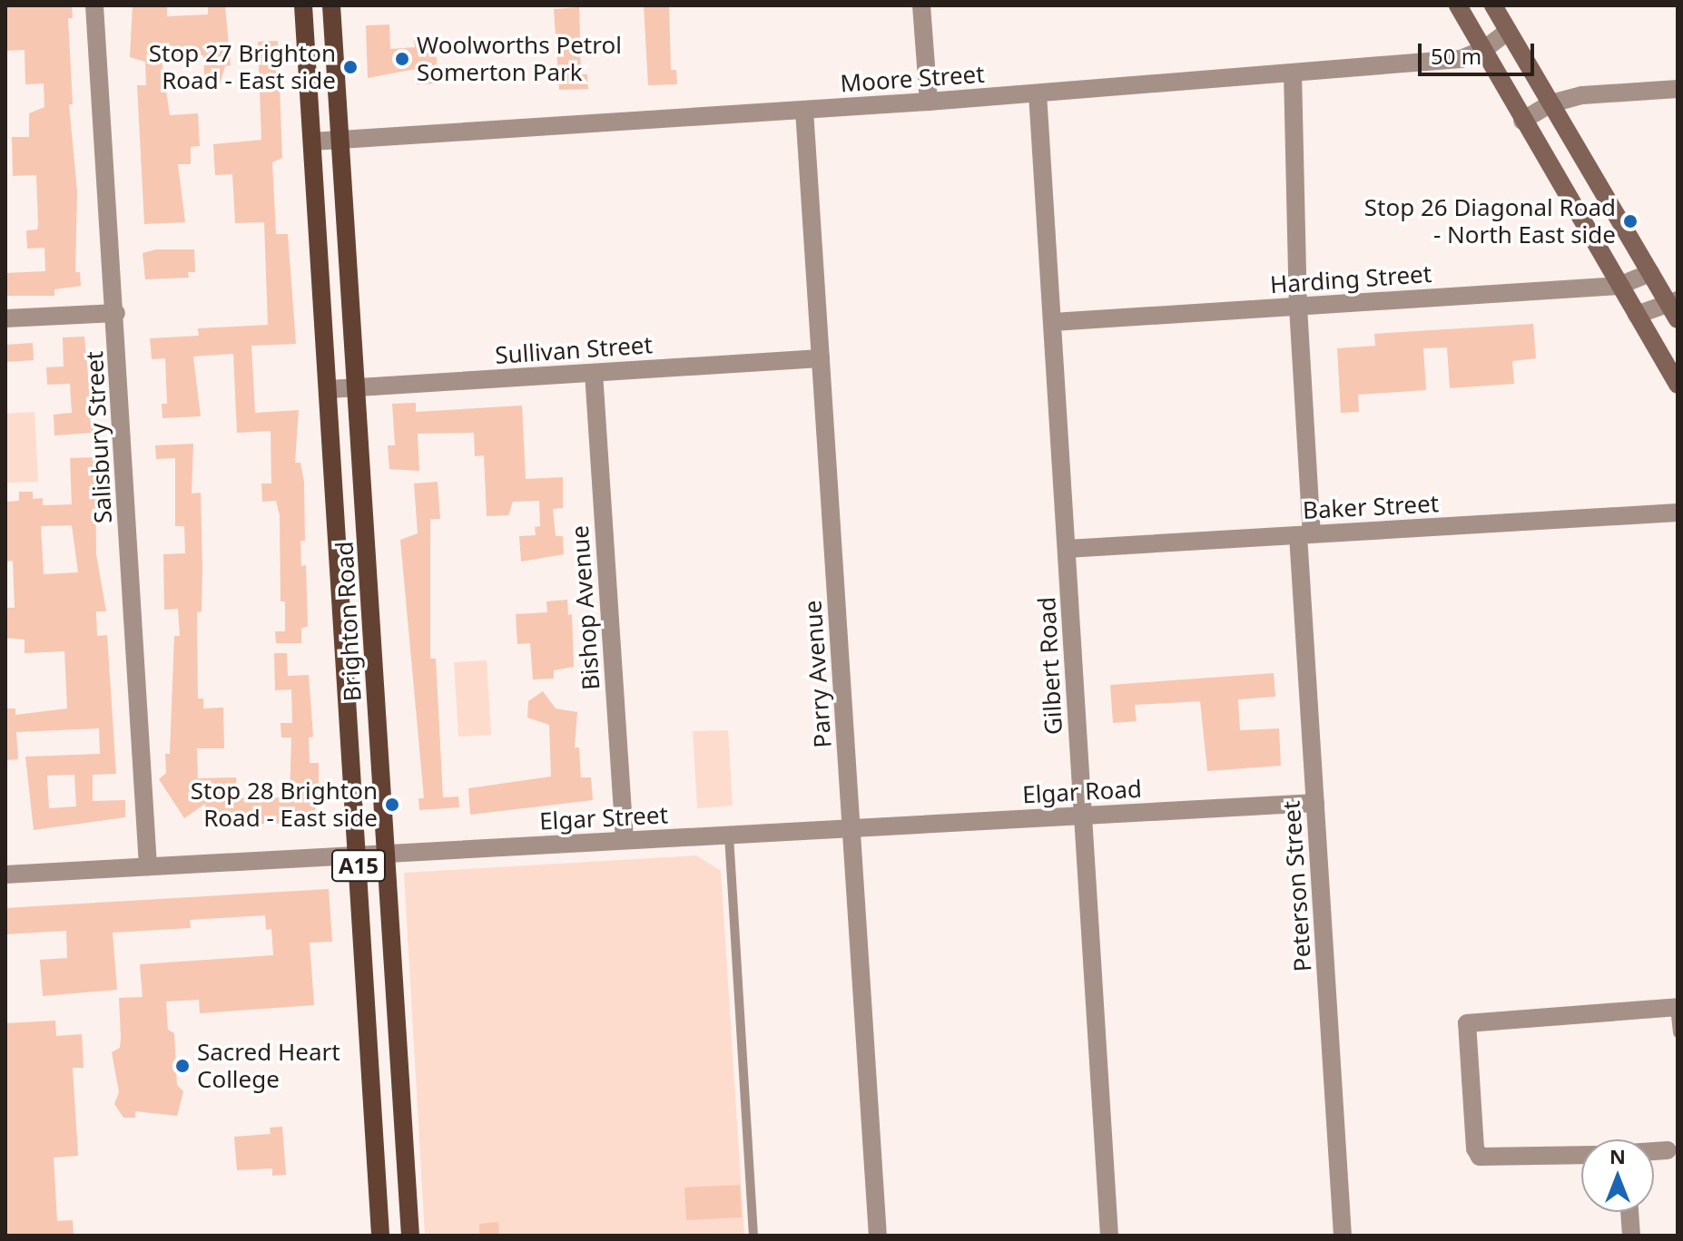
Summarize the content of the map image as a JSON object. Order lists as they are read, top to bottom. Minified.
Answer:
{"streets":{"main road":["Brighton Road","A15"],"street":["Moore Street","Harding Street","Sullivan Street","Salisbury Street","Baker Street","Bishop Avenue","Gilbert Road","Parry Avenue","Elgar Road","Elgar Street","Peterson Street"]},"crossings":[["Moore Street","Brighton Road"],["Moore Street","Gilbert Road"],["Moore Street","Parry Avenue"],["Moore Street","Peterson Street"],["Harding Street","Gilbert Road"],["Harding Street","Peterson Street"],["Sullivan Street","Bishop Avenue"],["Sullivan Street","Brighton Road"],["Sullivan Street","Parry Avenue"],["Salisbury Street","Elgar Street"],["Baker Street","Gilbert Road"],["Baker Street","Peterson Street"],["Bishop Avenue","Elgar Street"],["Brighton Road","Elgar Street"],["Gilbert Road","Elgar Road"],["Parry Avenue","Elgar Road"],["Parry Avenue","Elgar Street"],["Elgar Road","Elgar Street"],["Elgar Road","Peterson Street"]],"places":["Woolworths Petrol Somerton Park","Stop 27 Brighton Road - East side","Stop 26 Diagonal Road - North East side","Stop 28 Brighton Road - East side","Sacred Heart College"],"scale_bar":"50 m","north":"top"}
